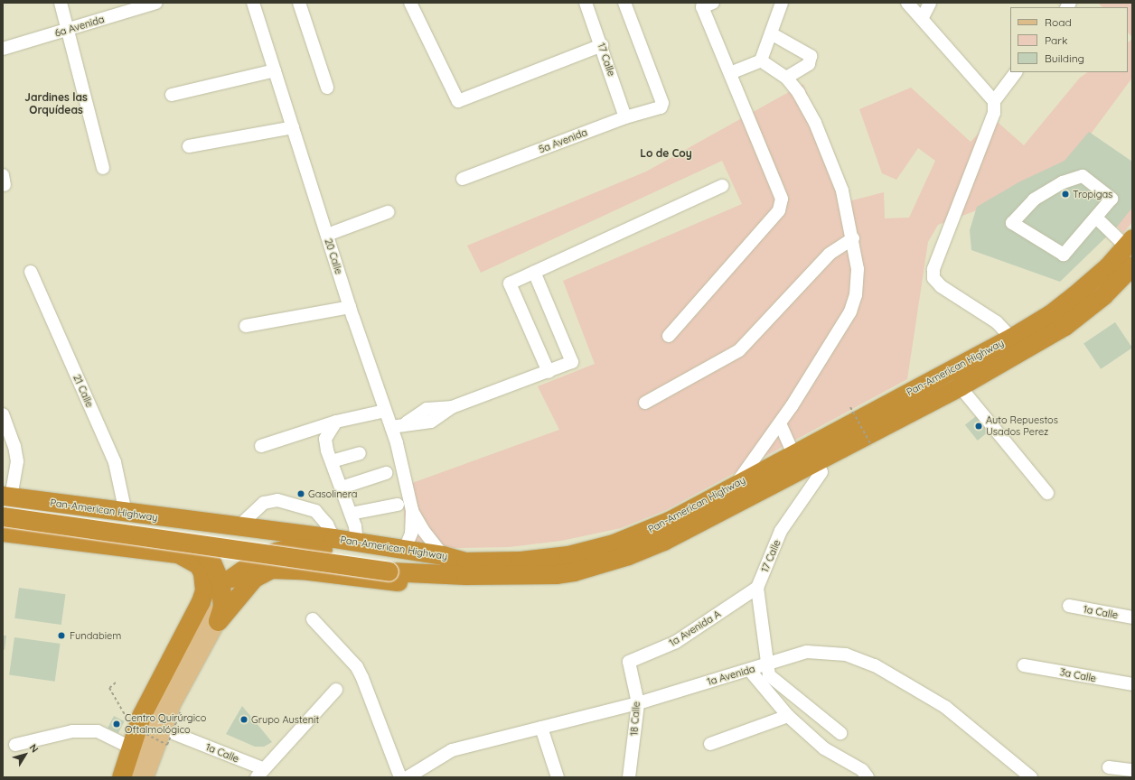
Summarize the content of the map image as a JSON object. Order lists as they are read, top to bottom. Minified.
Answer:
{"streets":{"highway":["Pan-American Highway"],"street":["6a Avenida","17 Calle","5a Avenida","20 Calle","21 Calle","1a Calle","1a Avenida A","1a Avenida","3a Calle","18 Calle"]},"crossings":[["17 Calle","5a Avenida"],["17 Calle","Pan-American Highway"],["17 Calle","1a Avenida A"],["17 Calle","1a Avenida"],["20 Calle","Pan-American Highway"],["Pan-American Highway","21 Calle"],["1a Avenida A","18 Calle"],["1a Avenida","18 Calle"]],"districts":["Jardines las Orquídeas","Lo de Coy"],"places":["Tropigas","Auto Repuestos Usados Perez","Gasolinera","Fundabiem","Grupo Austenit","Centro Quirúrgico Oftalmológico"],"legend":["Road","Park","Building"],"north":"top right"}
